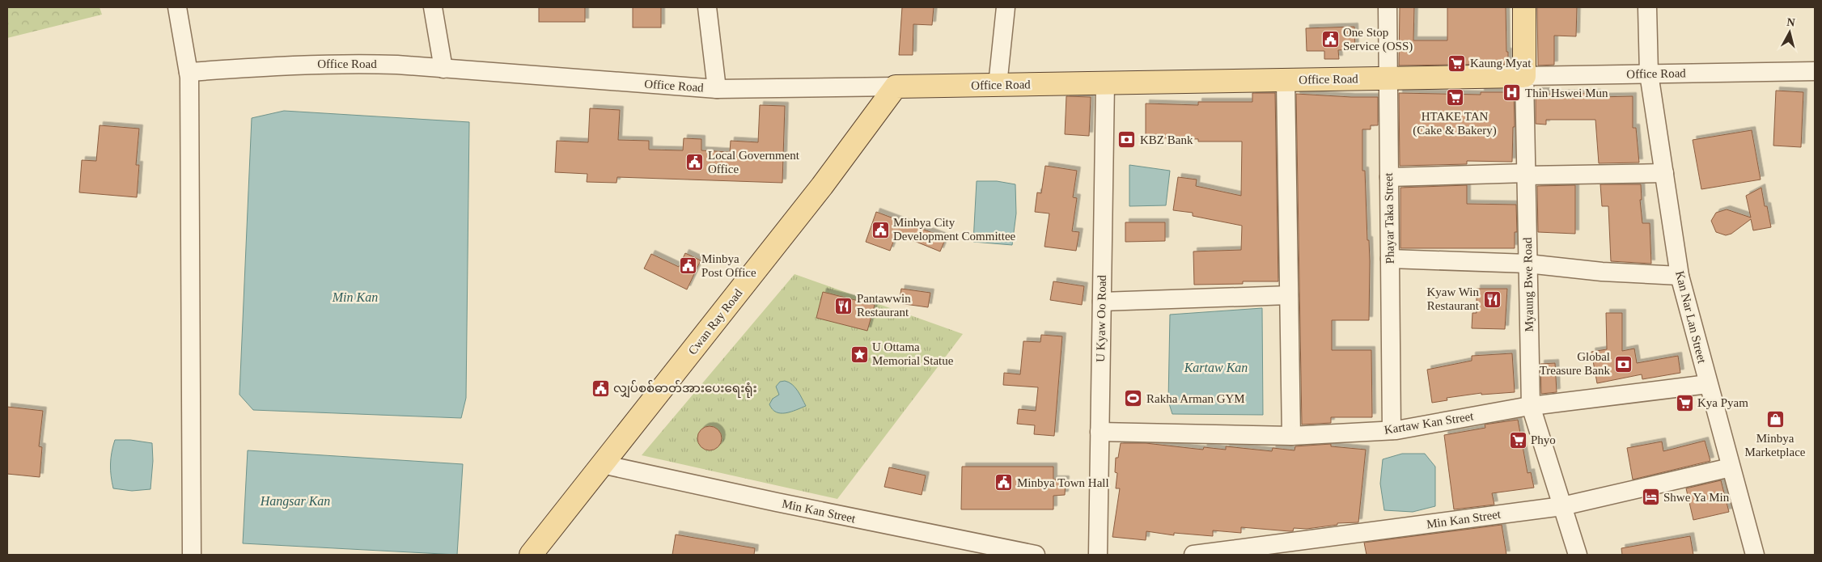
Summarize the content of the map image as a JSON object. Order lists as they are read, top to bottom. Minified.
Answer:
{"streets":{"main road":["Office Road","Myaung Bwe Road","Cwan Ray Road"],"street":["Phayar Taka Street","Kan Nar Lan Street","U Kyaw Oo Road","Kartaw Kan Street","Min Kan Street"]},"crossings":[["Office Road","Phayar Taka Street"],["Office Road","Myaung Bwe Road"],["Office Road","Kan Nar Lan Street"],["Office Road","U Kyaw Oo Road"],["Office Road","Cwan Ray Road"],["Phayar Taka Street","Kartaw Kan Street"],["Myaung Bwe Road","Kartaw Kan Street"],["Myaung Bwe Road","Min Kan Street"],["Kan Nar Lan Street","Kartaw Kan Street"],["Kan Nar Lan Street","Min Kan Street"],["U Kyaw Oo Road","Kartaw Kan Street"],["Cwan Ray Road","Min Kan Street"]],"water":["Min Kan","Kartaw Kan","Hangsar Kan"],"places":{"public building":["One Stop Service (OSS)","Local Government Office","Minbya City Development Committee","Minbya Post Office","လျှပ်စစ်ဓာတ်အားပေးရေးရုံး","Minbya Town Hall"],"supermarket":["Kaung Myat","HTAKE TAN (Cake & Bakery)","Kya Pyam","Phyo"],"hospital":["Thin Hswei Mun"],"bank":["KBZ Bank","Global Treasure Bank"],"restaurant":["Kyaw Win Restaurant","Pantawwin Restaurant"],"place":["U Ottama Memorial Statue"],"sports":["Rakha Arman GYM"],"shop":["Minbya Marketplace"],"hotel":["Shwe Ya Min"]},"north":"top"}
